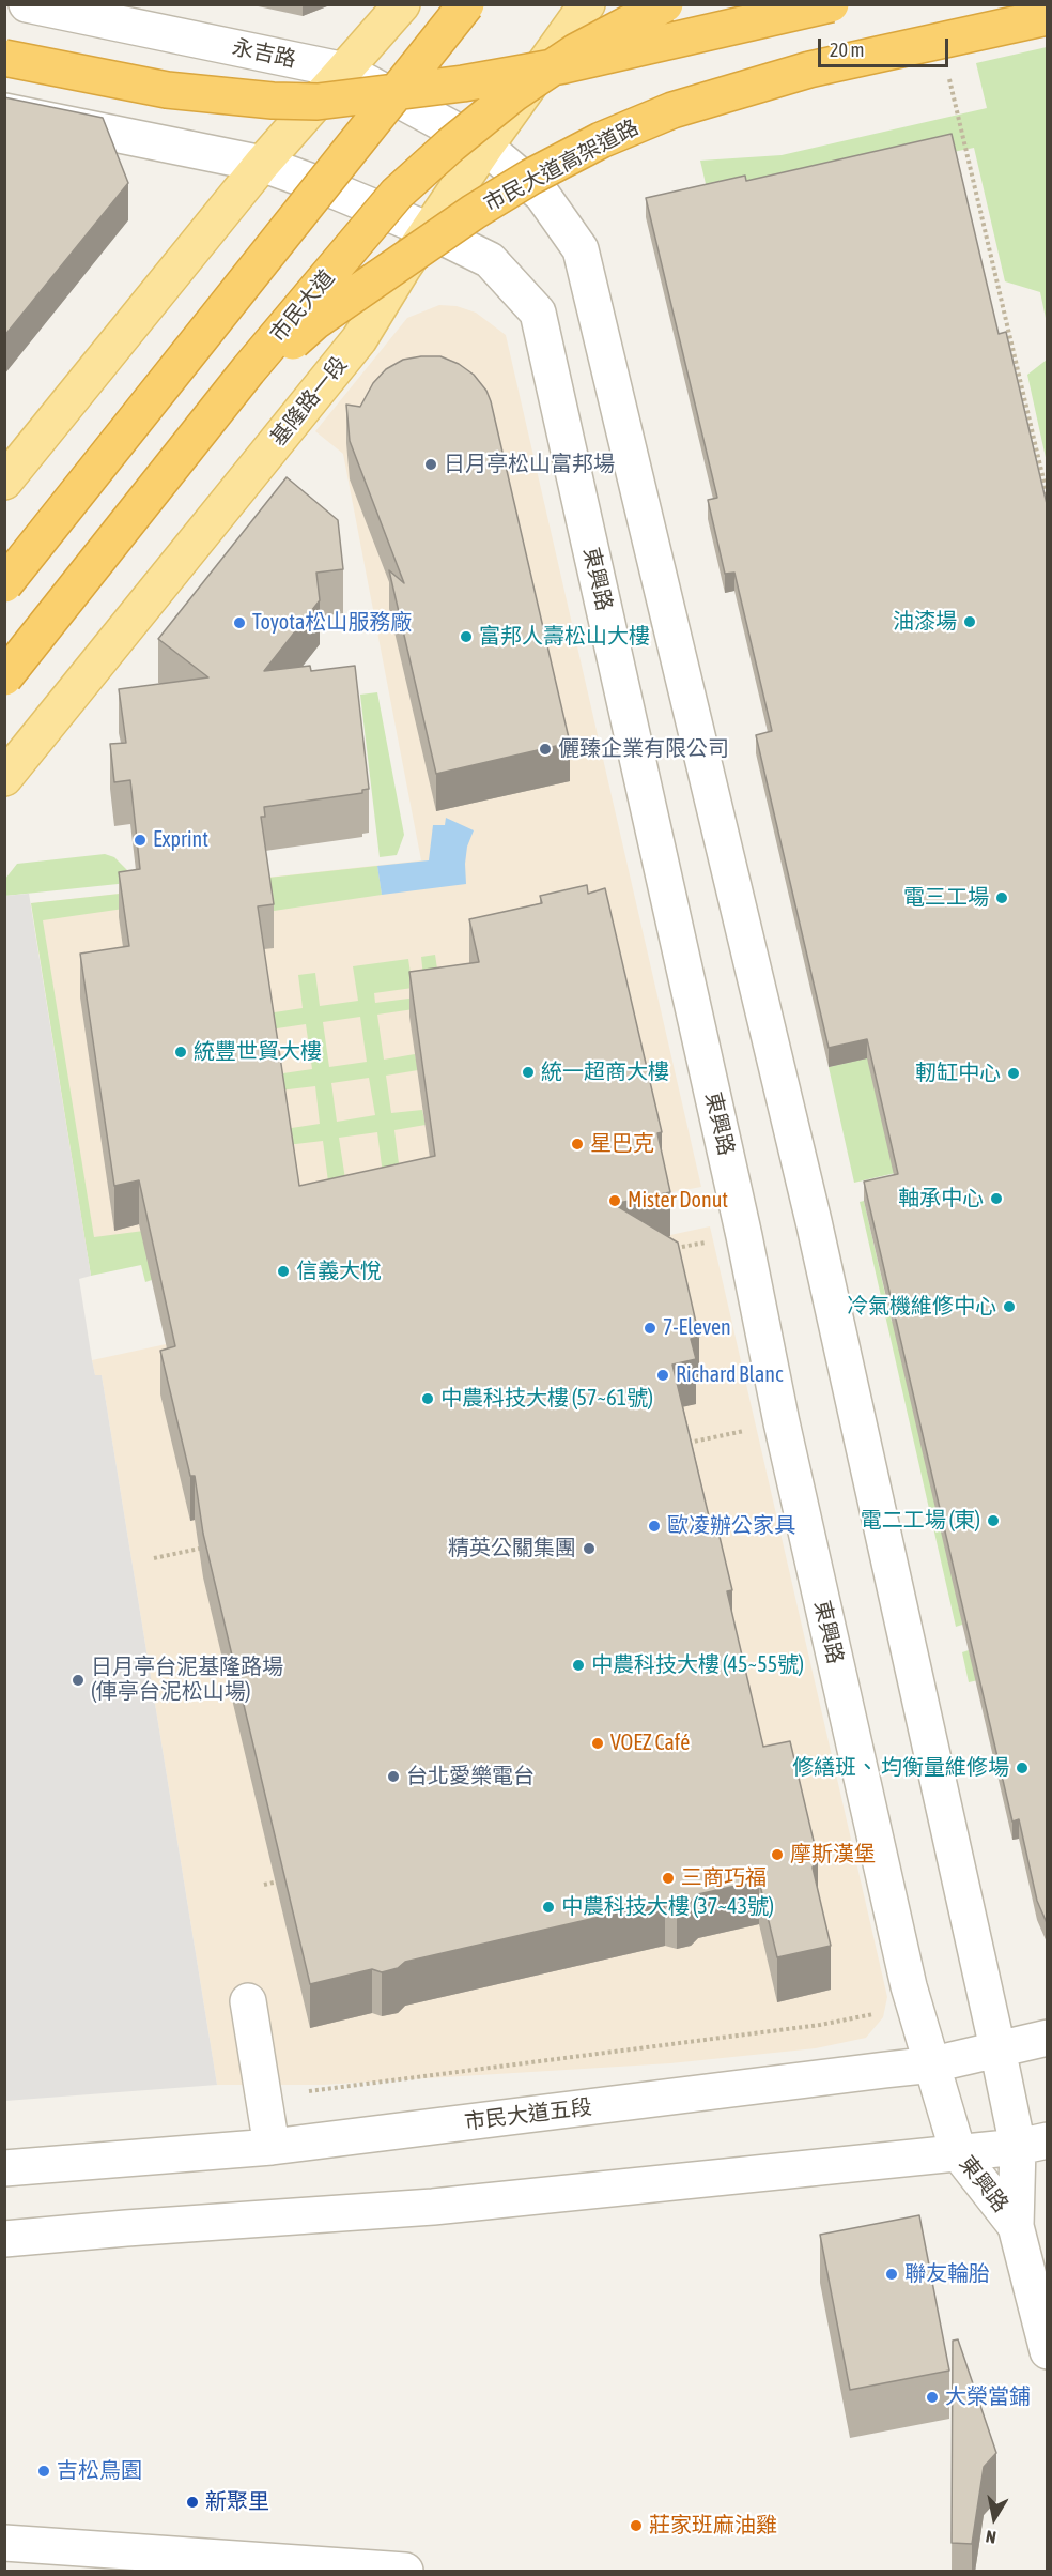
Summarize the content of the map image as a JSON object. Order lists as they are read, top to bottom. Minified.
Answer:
{"streets":{"highway":["市民大道高架道路","市民大道"],"main road":["基隆路一段"],"street":["永吉路","東興路","市民大道五段"]},"crossings":[["永吉路","基隆路一段"],["永吉路","東興路"],["基隆路一段","東興路"],["東興路","市民大道五段"]],"places":["日月亭松山富邦場","油漆場","Toyota松山服務廠","富邦人壽松山大樓","儷臻企業有限公司","Exprint","電三工場","統豐世貿大樓","統一超商大樓","軔缸中心","星巴克","軸承中心","Mister Donut","信義大悅","冷氣機維修中心","7-Eleven","Richard Blanc","中農科技大樓 (57~61號)","電二工場 (東)","歐凌辦公家具","精英公關集團","中農科技大樓 (45~55號)","日月亭台泥基隆路場 (俥亭台泥松山場)","VOEZ Café","修繕班、 均衡量維修場","台北愛樂電台","摩斯漢堡","三商巧福","中農科技大樓 (37~43號)","聯友輪胎","大榮當鋪","吉松鳥園","新聚里","莊家班麻油雞"],"scale_bar":"20 m","north":"bottom"}
